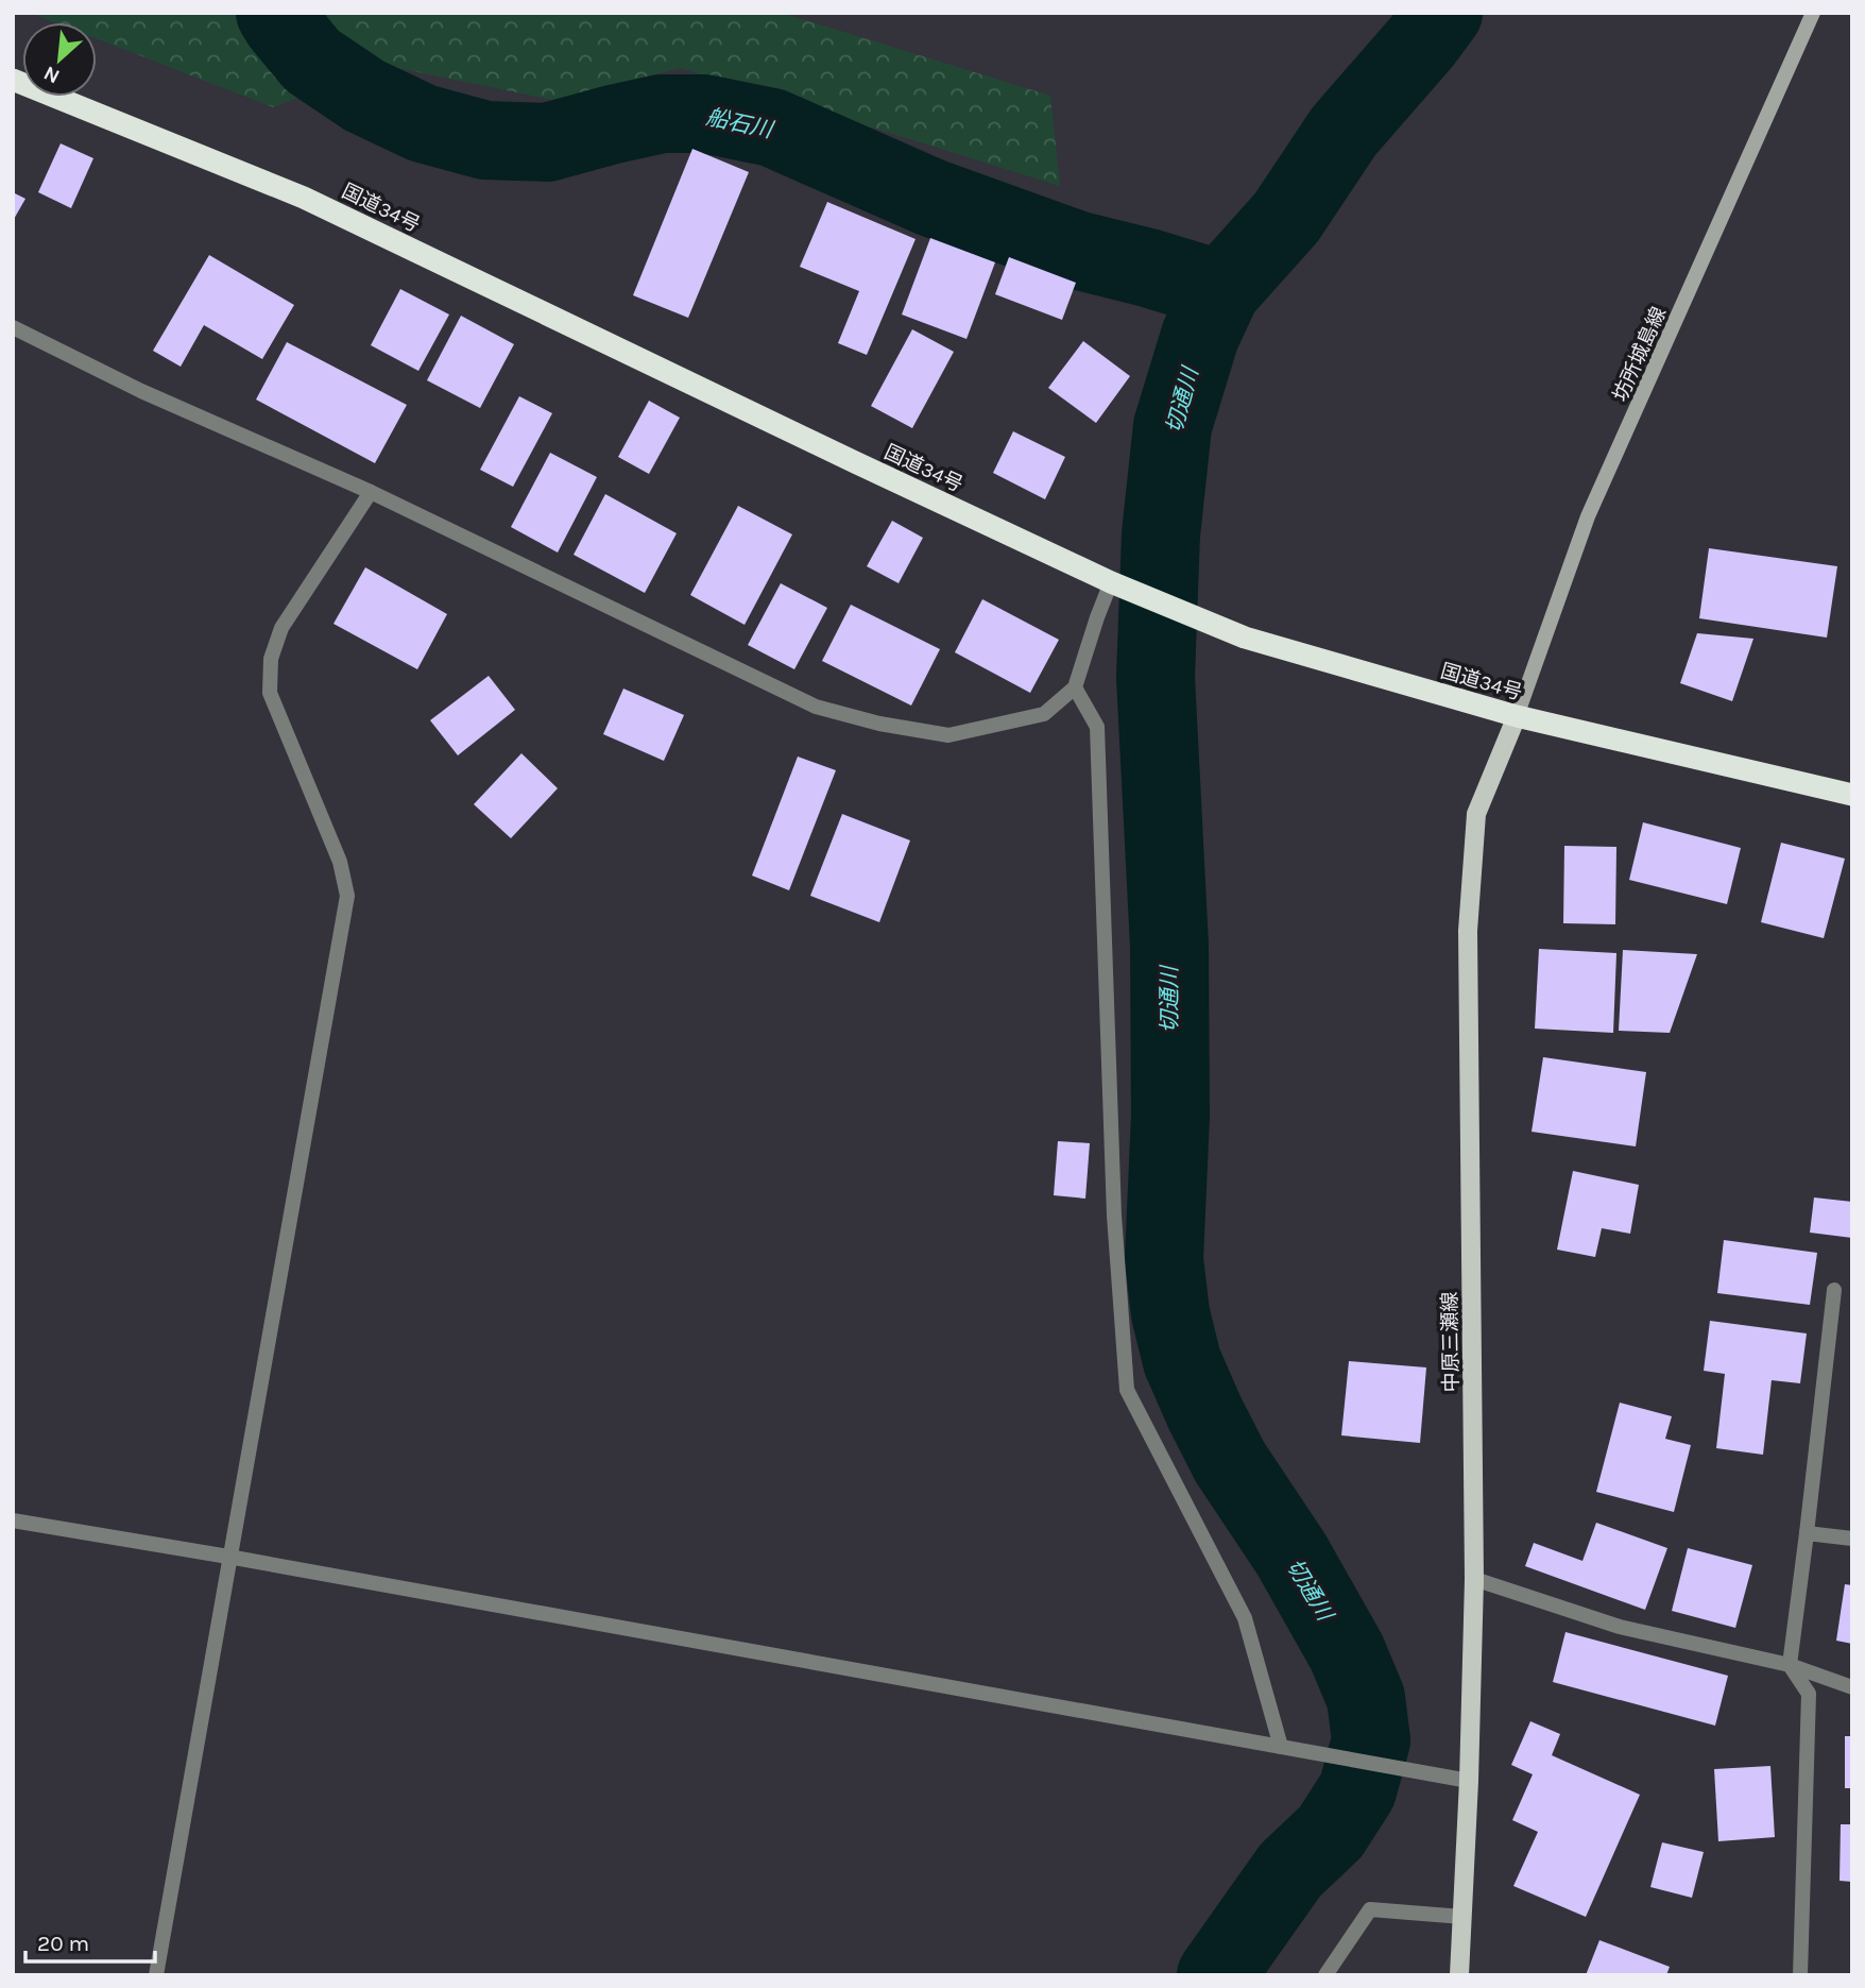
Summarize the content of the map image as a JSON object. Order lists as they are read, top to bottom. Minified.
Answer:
{"streets":{"highway":["国道34号"],"main road":["坊所城島線","中原三瀬線"]},"crossings":[["国道34号","坊所城島線"],["国道34号","中原三瀬線"],["坊所城島線","中原三瀬線"]],"water":["船石川","切通川"],"scale_bar":"20 m","north":"bottom left"}
